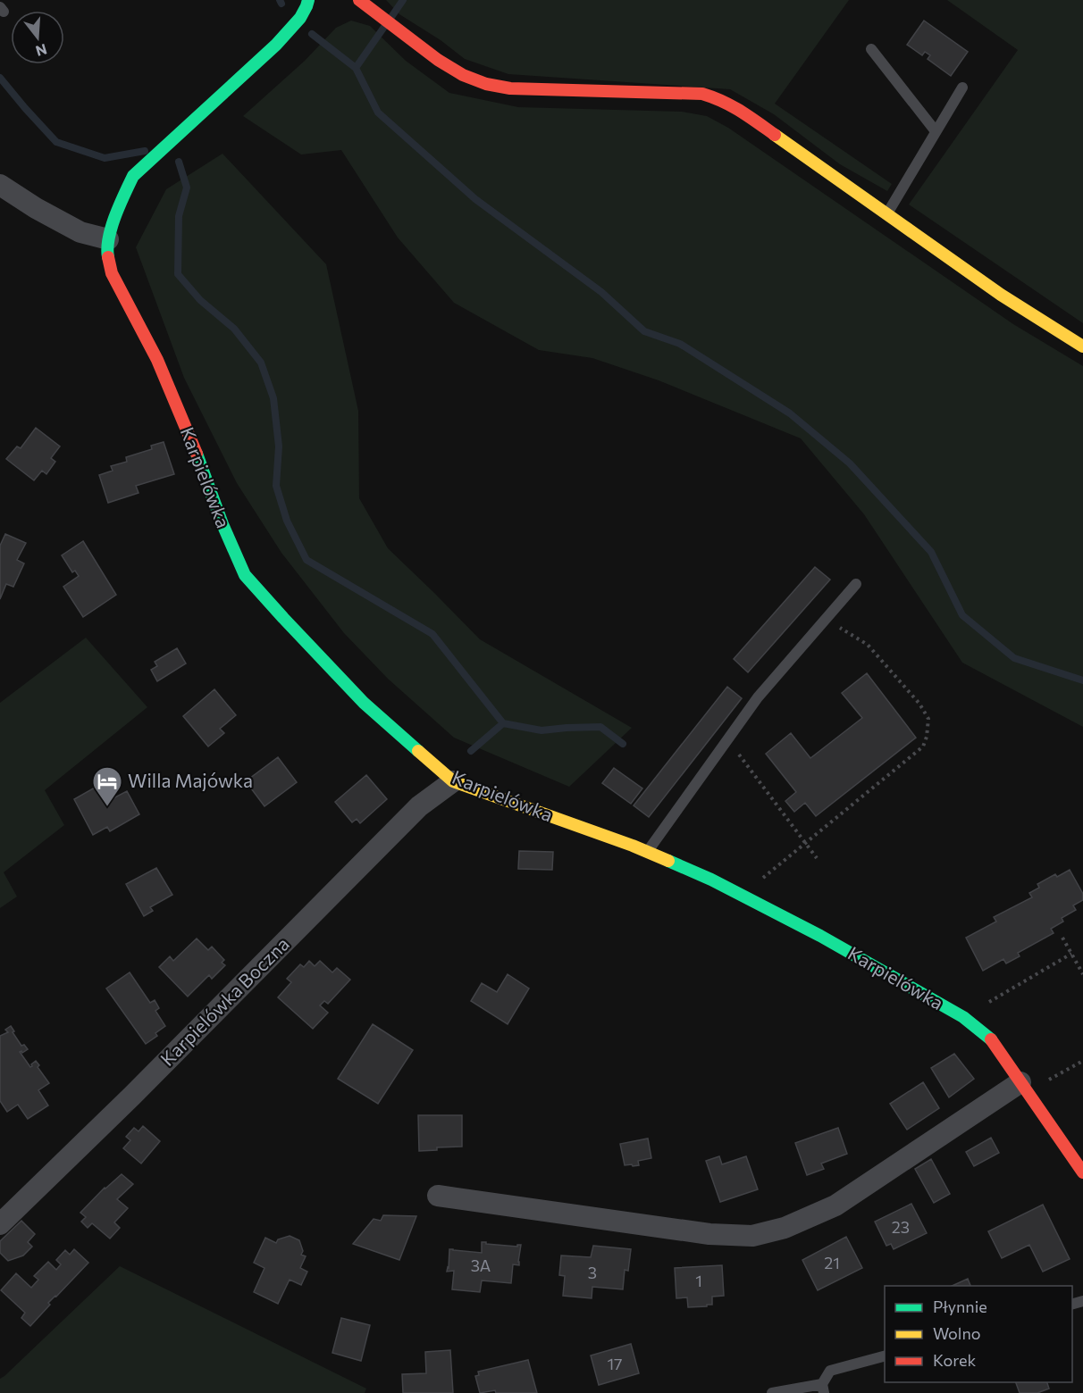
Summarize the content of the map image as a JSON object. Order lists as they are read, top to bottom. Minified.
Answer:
{"streets":{"street":["Karpielówka","Karpielówka Boczna"]},"crossings":[["Karpielówka","Karpielówka Boczna"]],"places":{"hotel":["Willa Majówka"]},"house_numbers":["23","21","3A","3","1","17"],"legend":["Płynnie","Wolno","Korek"],"north":"bottom"}
